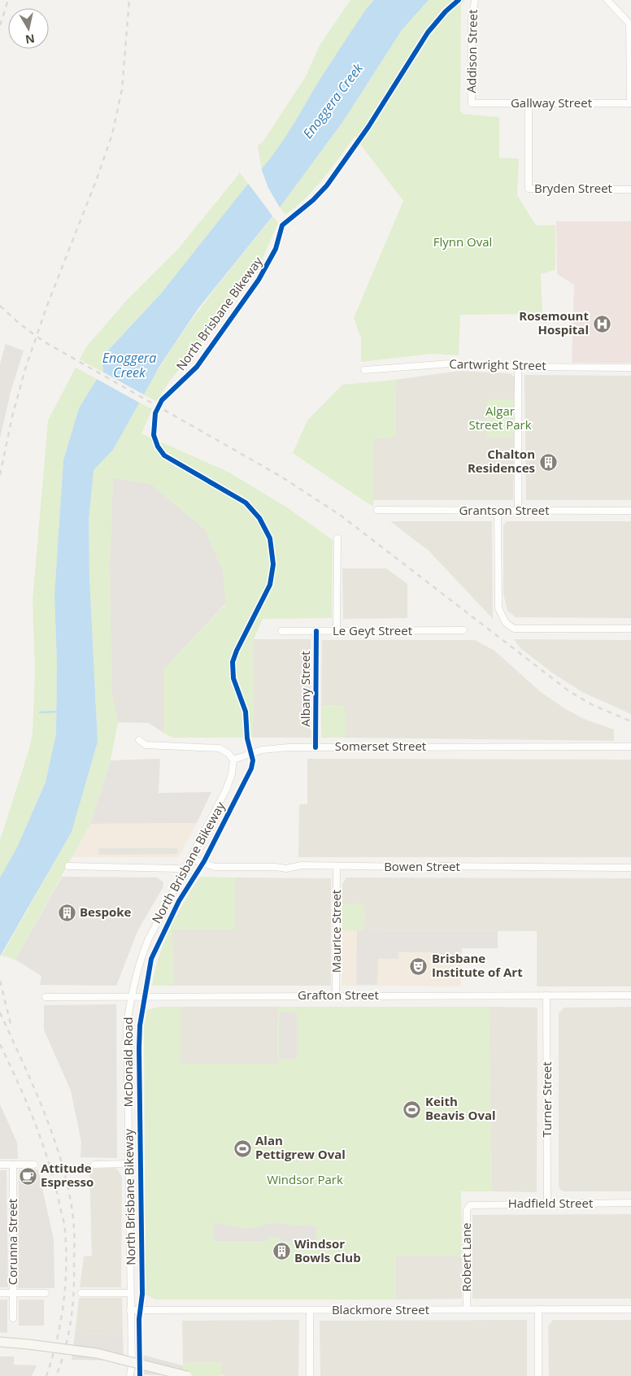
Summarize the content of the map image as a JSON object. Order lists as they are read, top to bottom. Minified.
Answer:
{"streets":{"street":["Addison Street","Gallway Street","Bryden Street","Cartwright Street","Grantson Street","Le Geyt Street","Albany Street","Somerset Street","Bowen Street","Maurice Street","Grafton Street","McDonald Road","Turner Street","Hadfield Street","Corunna Street","Robert Lane","Blackmore Street"],"cycle path":["North Brisbane Bikeway"]},"crossings":[["Addison Street","Gallway Street"],["Gallway Street","Bryden Street"],["Le Geyt Street","Albany Street"],["Albany Street","Somerset Street"],["Somerset Street","McDonald Road"],["Bowen Street","Maurice Street"],["Bowen Street","McDonald Road"],["Maurice Street","Grafton Street"],["Grafton Street","McDonald Road"],["Grafton Street","Turner Street"],["McDonald Road","Blackmore Street"],["Turner Street","Hadfield Street"],["Hadfield Street","Robert Lane"],["Robert Lane","Blackmore Street"]],"water":["Enoggera Creek"],"parks":["Flynn Oval","Algar Street Park","Windsor Park"],"places":{"hospital":["Rosemount Hospital"],"building":["Chalton Residences","Bespoke","Windsor Bowls Club"],"theatre":["Brisbane Institute of Art"],"sports":["Keith Beavis Oval","Alan Pettigrew Oval"],"cafe":["Attitude Espresso"]},"north":"bottom"}
